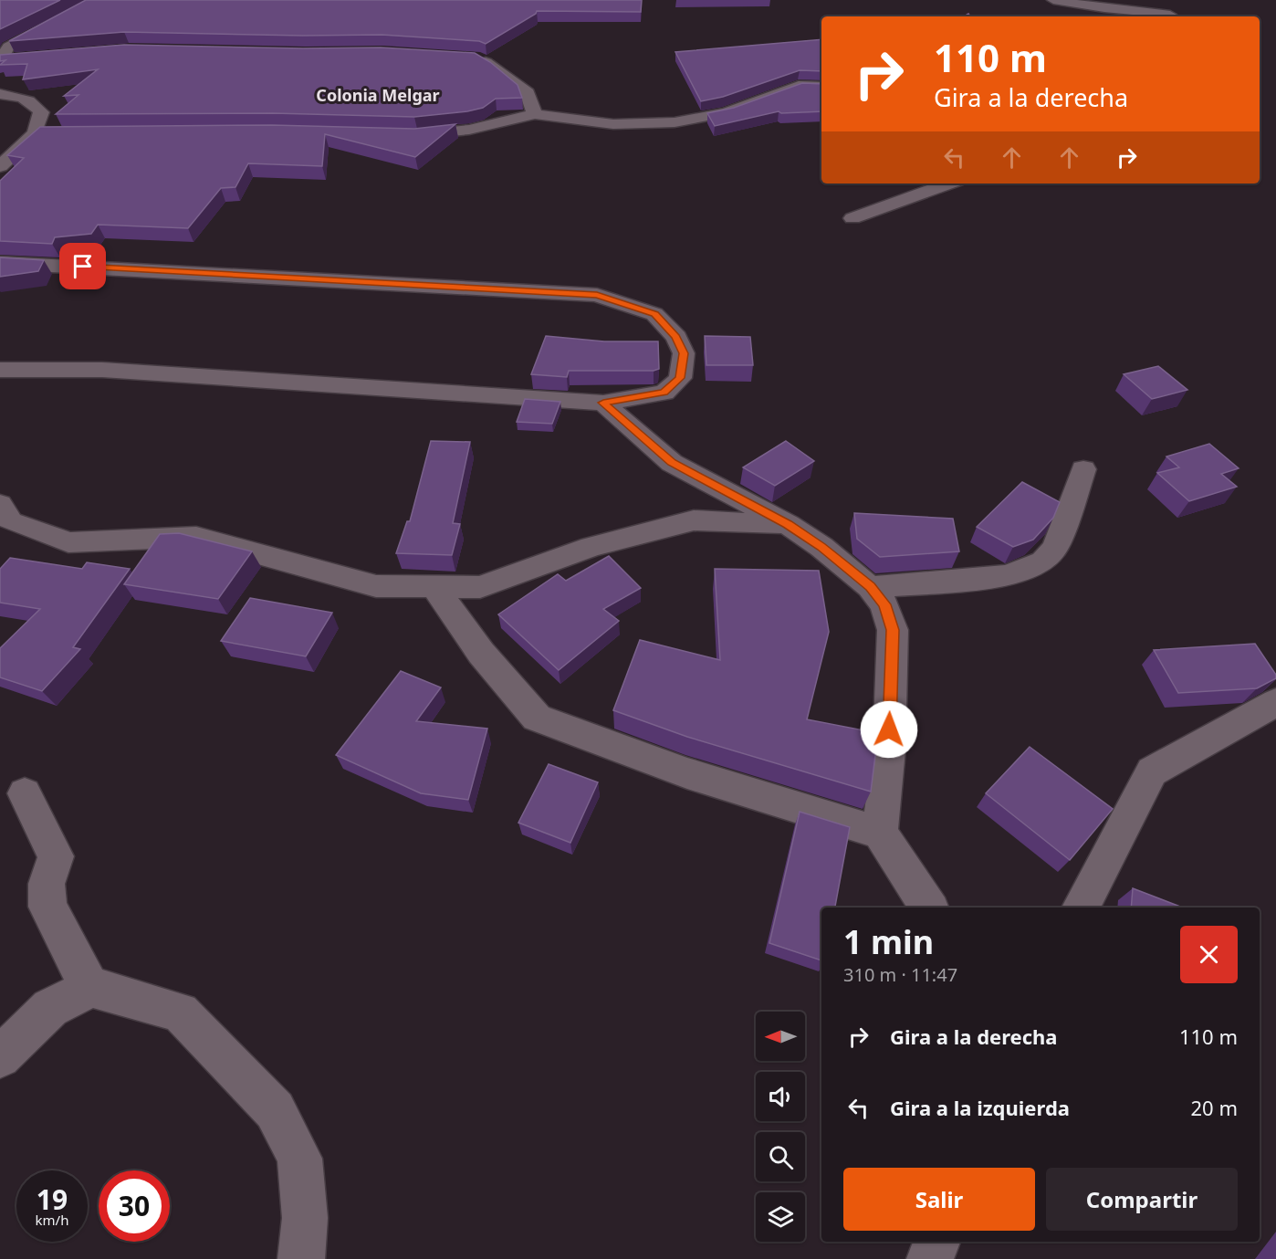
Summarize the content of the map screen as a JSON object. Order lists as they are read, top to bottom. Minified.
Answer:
{"districts":["Colonia Melgar"],"north":"left","page":{"turn":["110 m","Gira a la derecha"],"heading":["1 min","310 m · 11:47"],"list":[{"name":"Gira a la derecha","value":"110 m"},{"name":"Gira a la izquierda","value":"20 m"}],"buttons":["Salir","Compartir"],"speed":"19 km/h","limit":"30"}}
